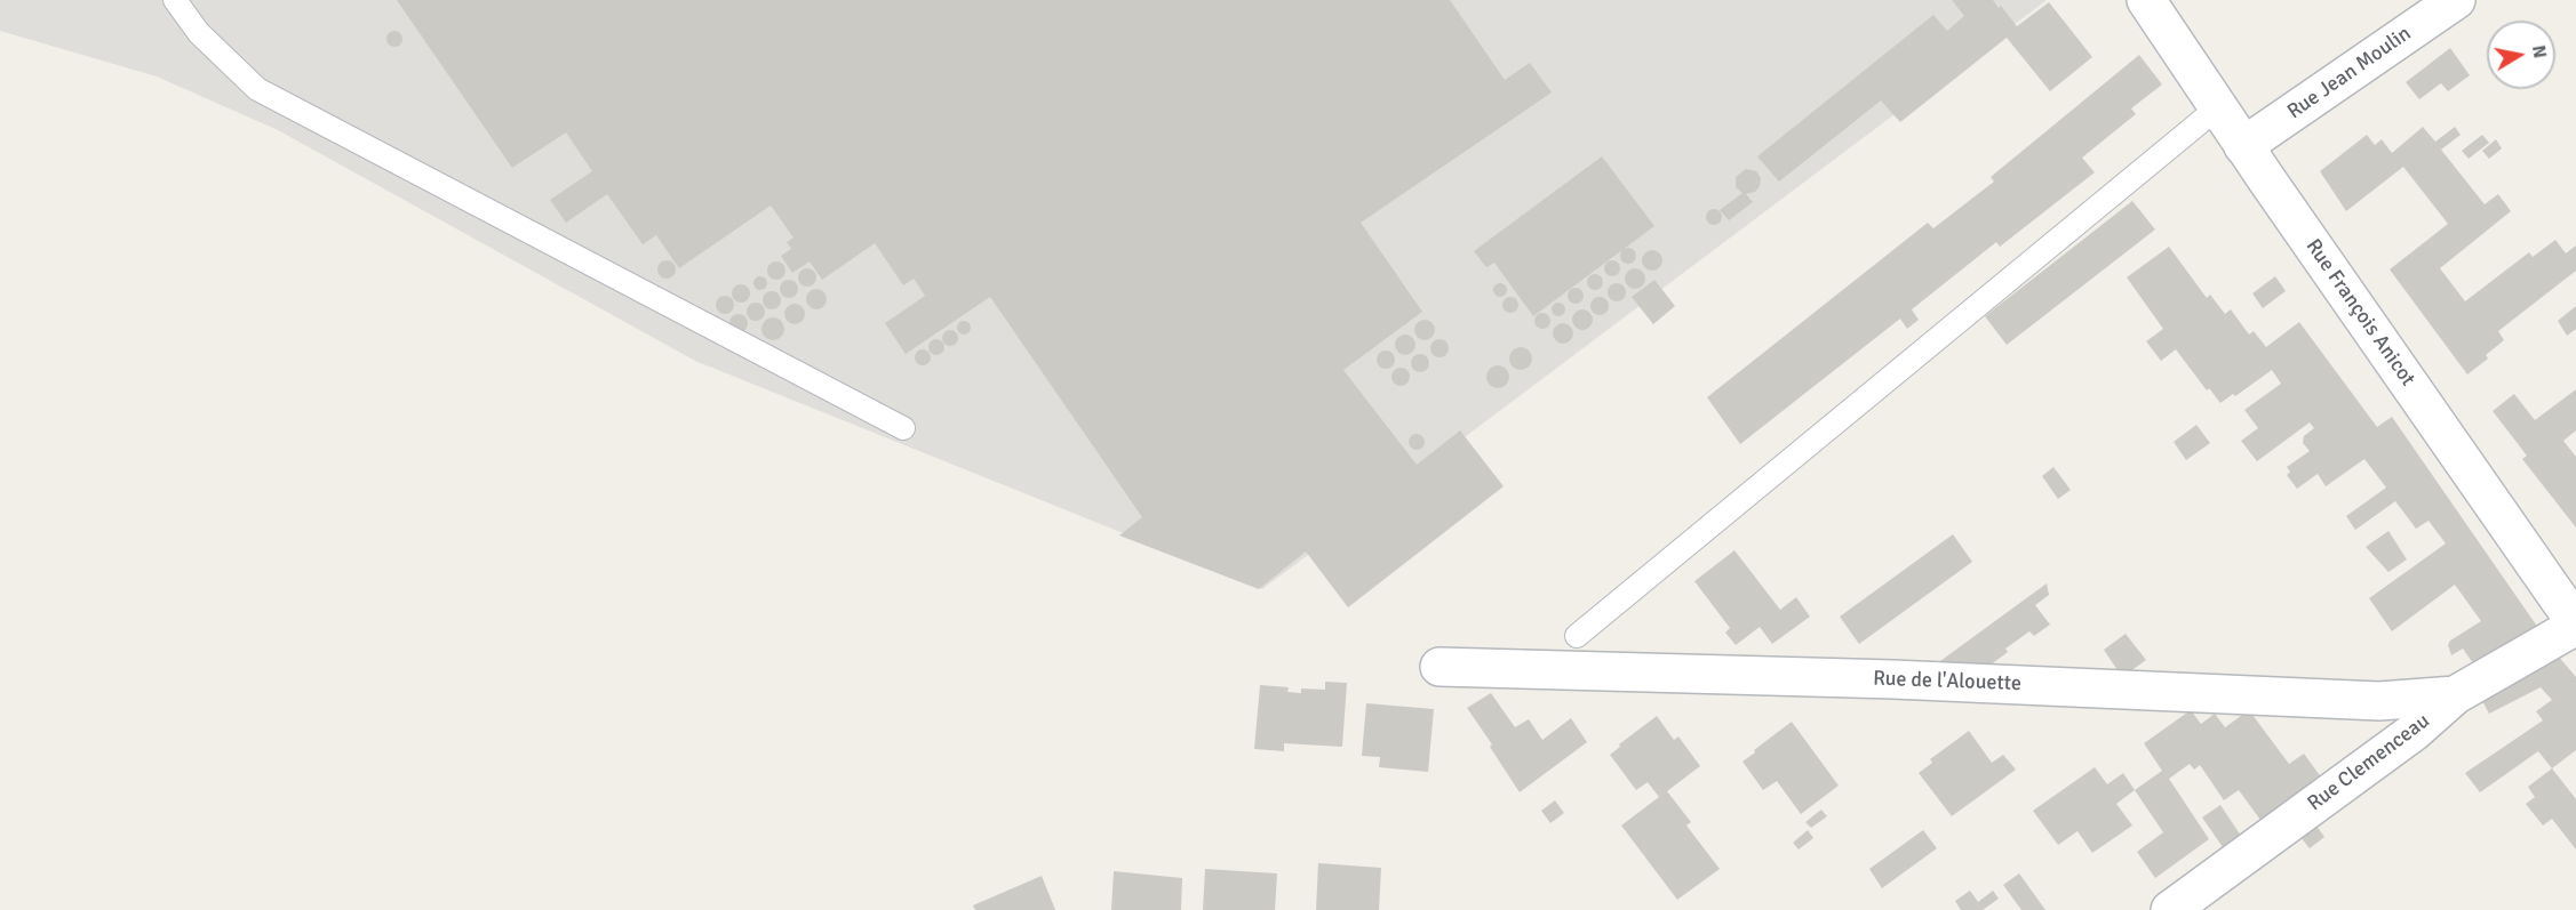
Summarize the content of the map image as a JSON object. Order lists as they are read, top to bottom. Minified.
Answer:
{"streets":{"street":["Rue Jean Moulin","Rue François Anicot","Rue de l'Alouette","Rue Clemenceau"]},"crossings":[["Rue Jean Moulin","Rue François Anicot"],["Rue François Anicot","Rue Clemenceau"],["Rue de l'Alouette","Rue Clemenceau"]],"north":"right"}
